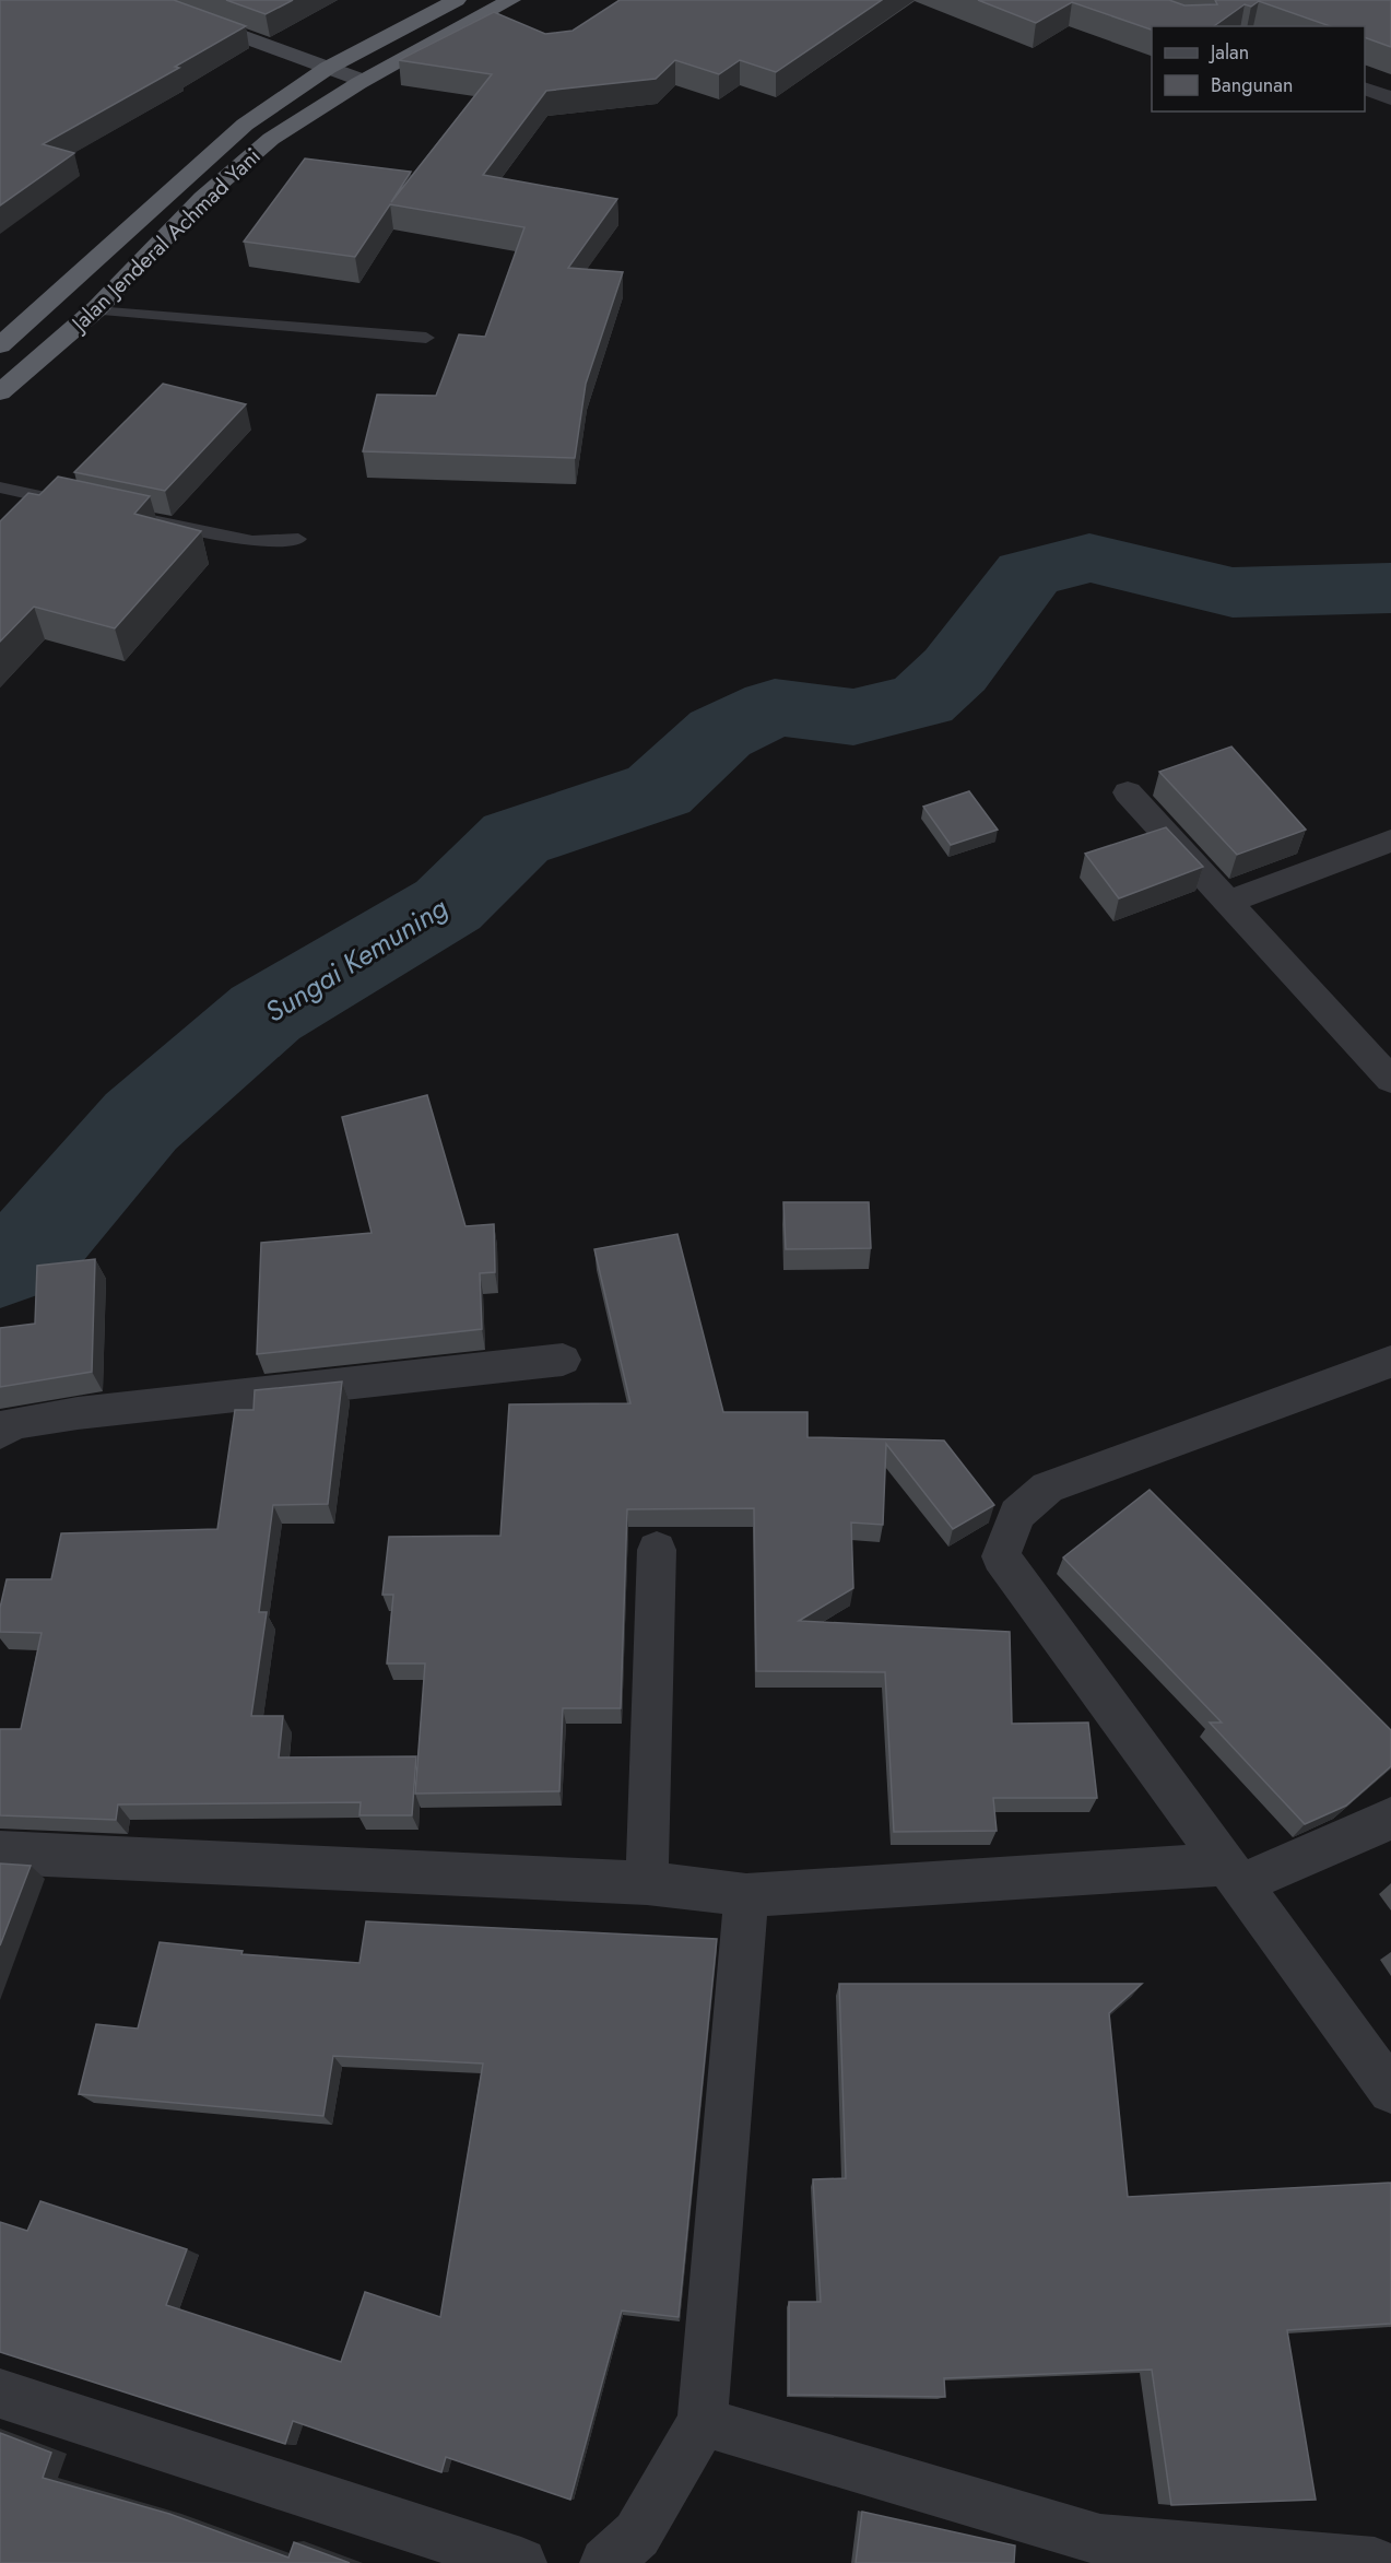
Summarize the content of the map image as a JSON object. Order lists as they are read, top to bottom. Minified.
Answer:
{"streets":{"highway":["Jalan Jenderal Achmad Yani"]},"water":["Sungai Kemuning"],"legend":["Jalan","Bangunan"]}
